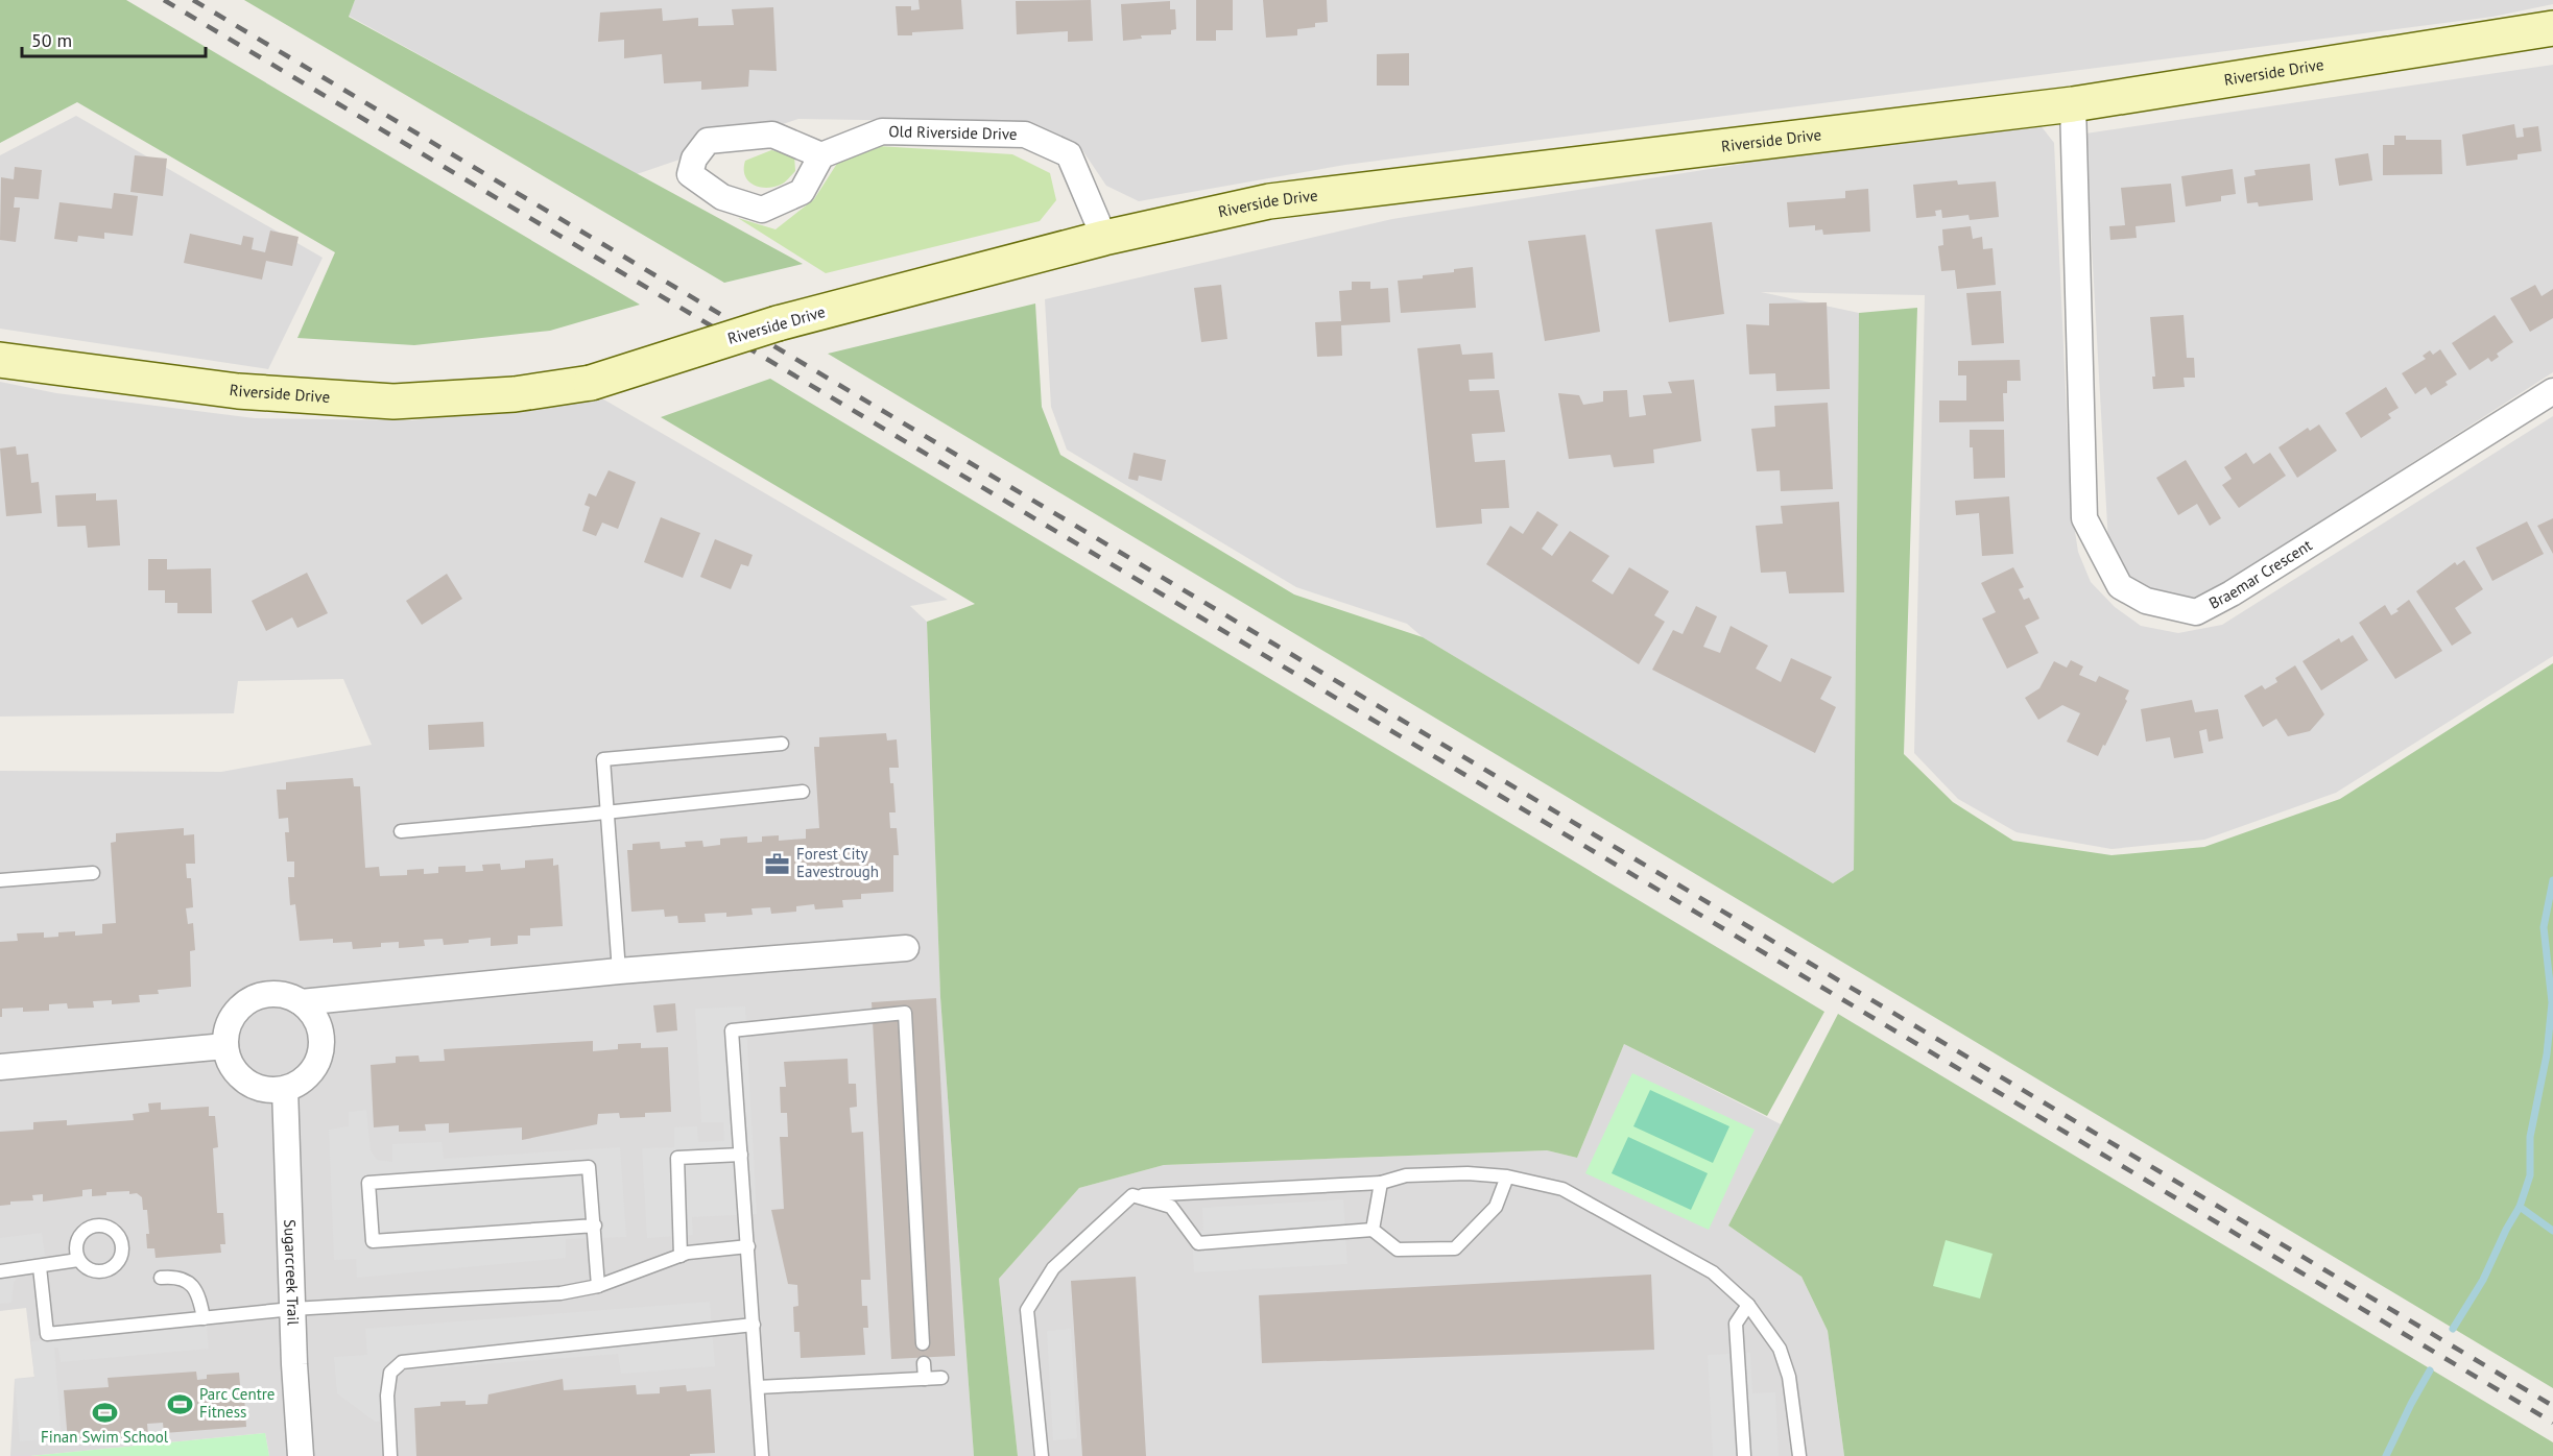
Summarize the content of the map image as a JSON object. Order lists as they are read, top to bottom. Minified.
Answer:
{"streets":{"main road":["Riverside Drive"],"street":["Old Riverside Drive","Braemar Crescent","Sugarcreek Trail"]},"crossings":[["Riverside Drive","Old Riverside Drive"],["Riverside Drive","Braemar Crescent"]],"places":{"office":["Forest City Eavestrough"],"sports":["Parc Centre Fitness","Finan Swim School"]},"scale_bar":"50 m"}
